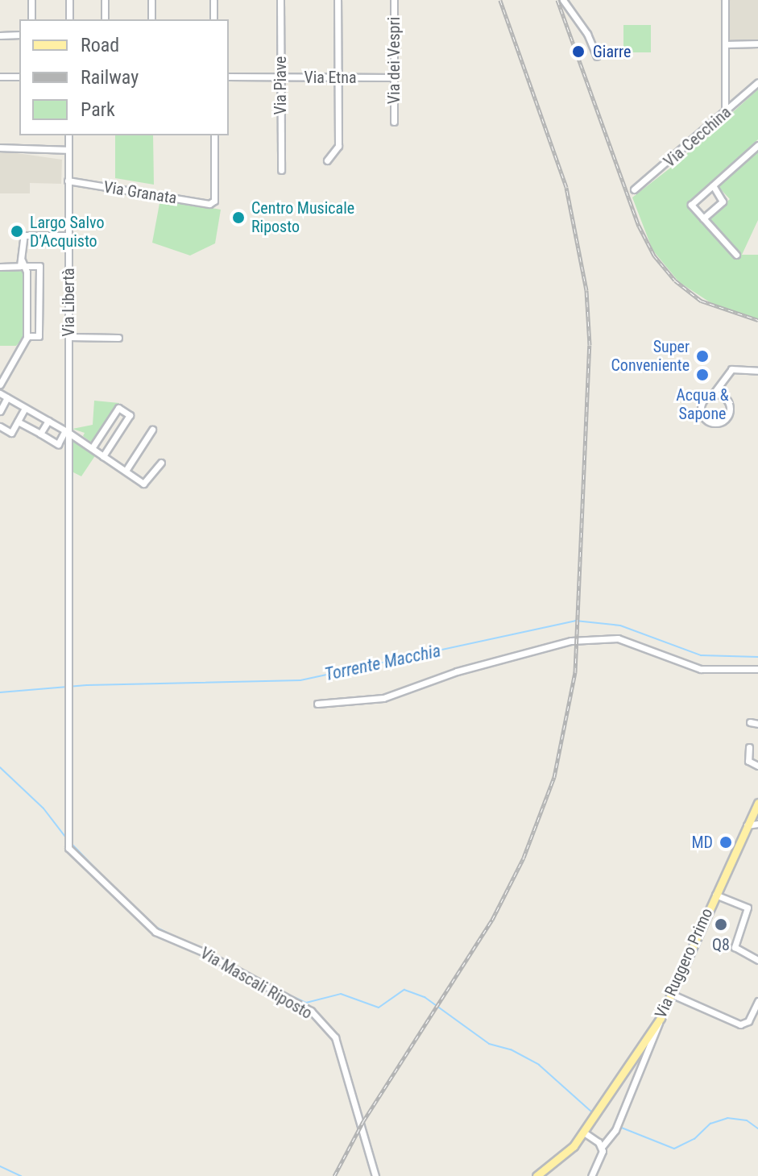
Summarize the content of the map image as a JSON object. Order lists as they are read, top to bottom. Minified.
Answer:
{"streets":{"main road":["Via Ruggero Primo"],"street":["Via dei Vespri","Via Etna","Via Piave","Via Cecchina","Via Granata","Via Libertà","Via Mascali Riposto"]},"crossings":[["Via dei Vespri","Via Etna"],["Via Etna","Via Piave"],["Via Granata","Via Libertà"],["Via Libertà","Via Mascali Riposto"]],"water":["Torrente Macchia"],"places":["Giarre","Centro Musicale Riposto","Largo Salvo D'Acquisto","Super Conveniente","Acqua & Sapone","MD","Q8"],"legend":["Road","Railway","Park"]}
